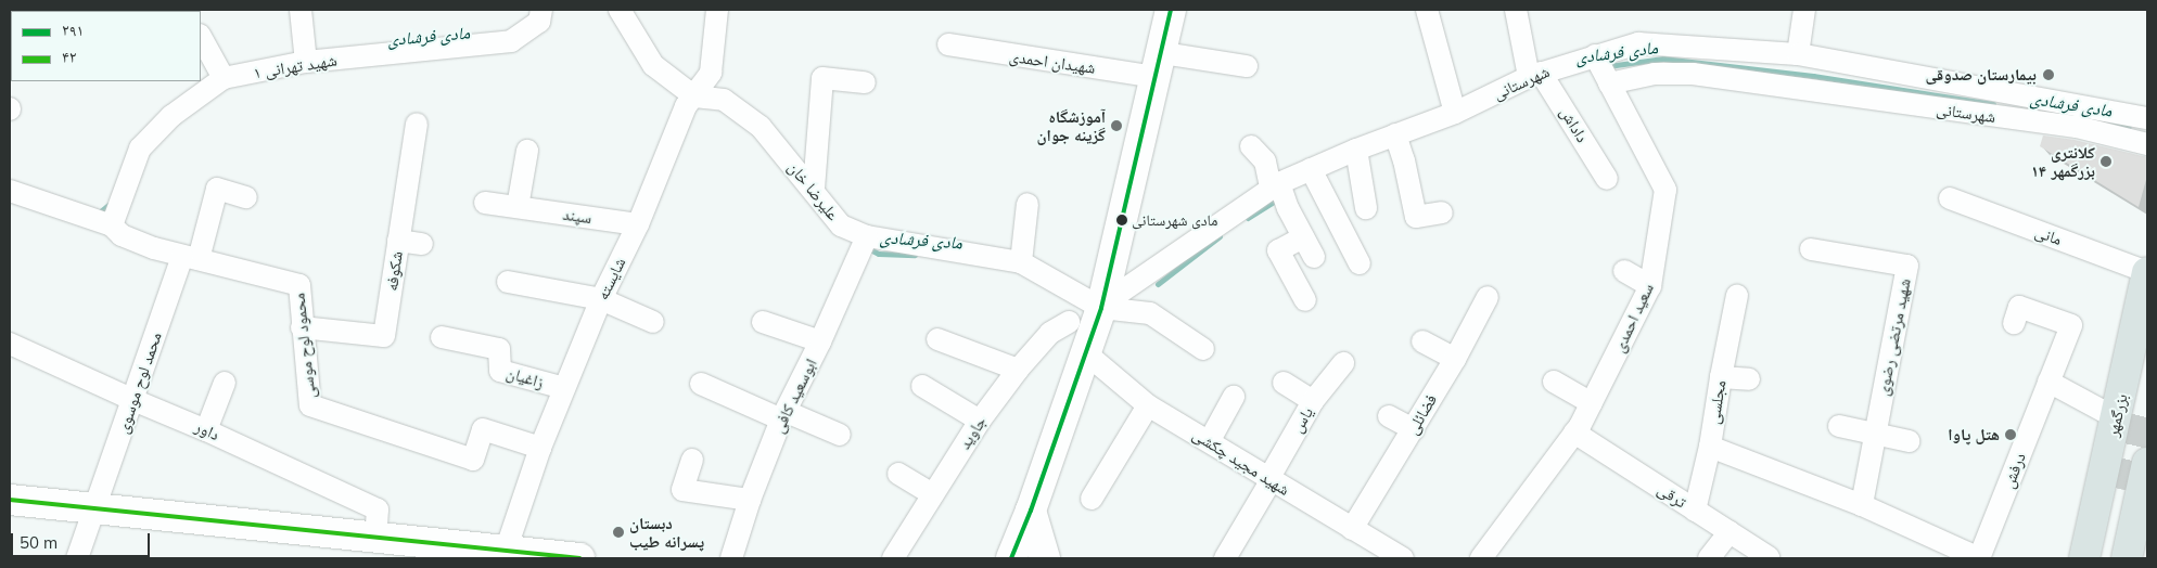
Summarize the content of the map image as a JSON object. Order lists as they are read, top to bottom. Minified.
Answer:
{"streets":{"main road":["بزرگمهر"],"street":["شهیدان احمدی","شهید تهرانی ۱","شهرستانی","داداش","علیرضا خان","سپند","مانی","شکوفه","شایسته","سعید احمدی","شهید مرتضی رضوی","محمود لوح موسی","زاغیان","محمد لوح موسوی","ابوسعید کافی","مجلسی","فضائلی","یاس","داور","جاوید","شهید مجید چکشی","درفش","ترقی"]},"crossings":[["شهید تهرانی ۱","محمود لوح موسی"],["شهرستانی","داداش"],["شهرستانی","علیرضا خان"],["شهرستانی","سعید احمدی"],["علیرضا خان","شایسته"],["علیرضا خان","ابوسعید کافی"],["سپند","شایسته"],["مانی","بزرگمهر"],["شکوفه","محمود لوح موسی"],["شایسته","محمود لوح موسی"],["شایسته","زاغیان"],["سعید احمدی","ترقی"],["محمود لوح موسی","محمد لوح موسوی"],["محمد لوح موسوی","داور"],["مجلسی","ترقی"],["فضائلی","شهید مجید چکشی"],["یاس","شهید مجید چکشی"]],"water":["مادی فرشادی"],"places":["بیمارستان صدوقی","آموزشگاه گزینه جوان","کلانتری ۱۴ بزرگمهر","مادی شهرستانی","هتل پاوا","دبستان پسرانه طیب"],"lines":["transit line ۲۹۱","transit line ۴۲"],"legend":["۲۹۱","۴۲"],"scale_bar":"50 m"}
